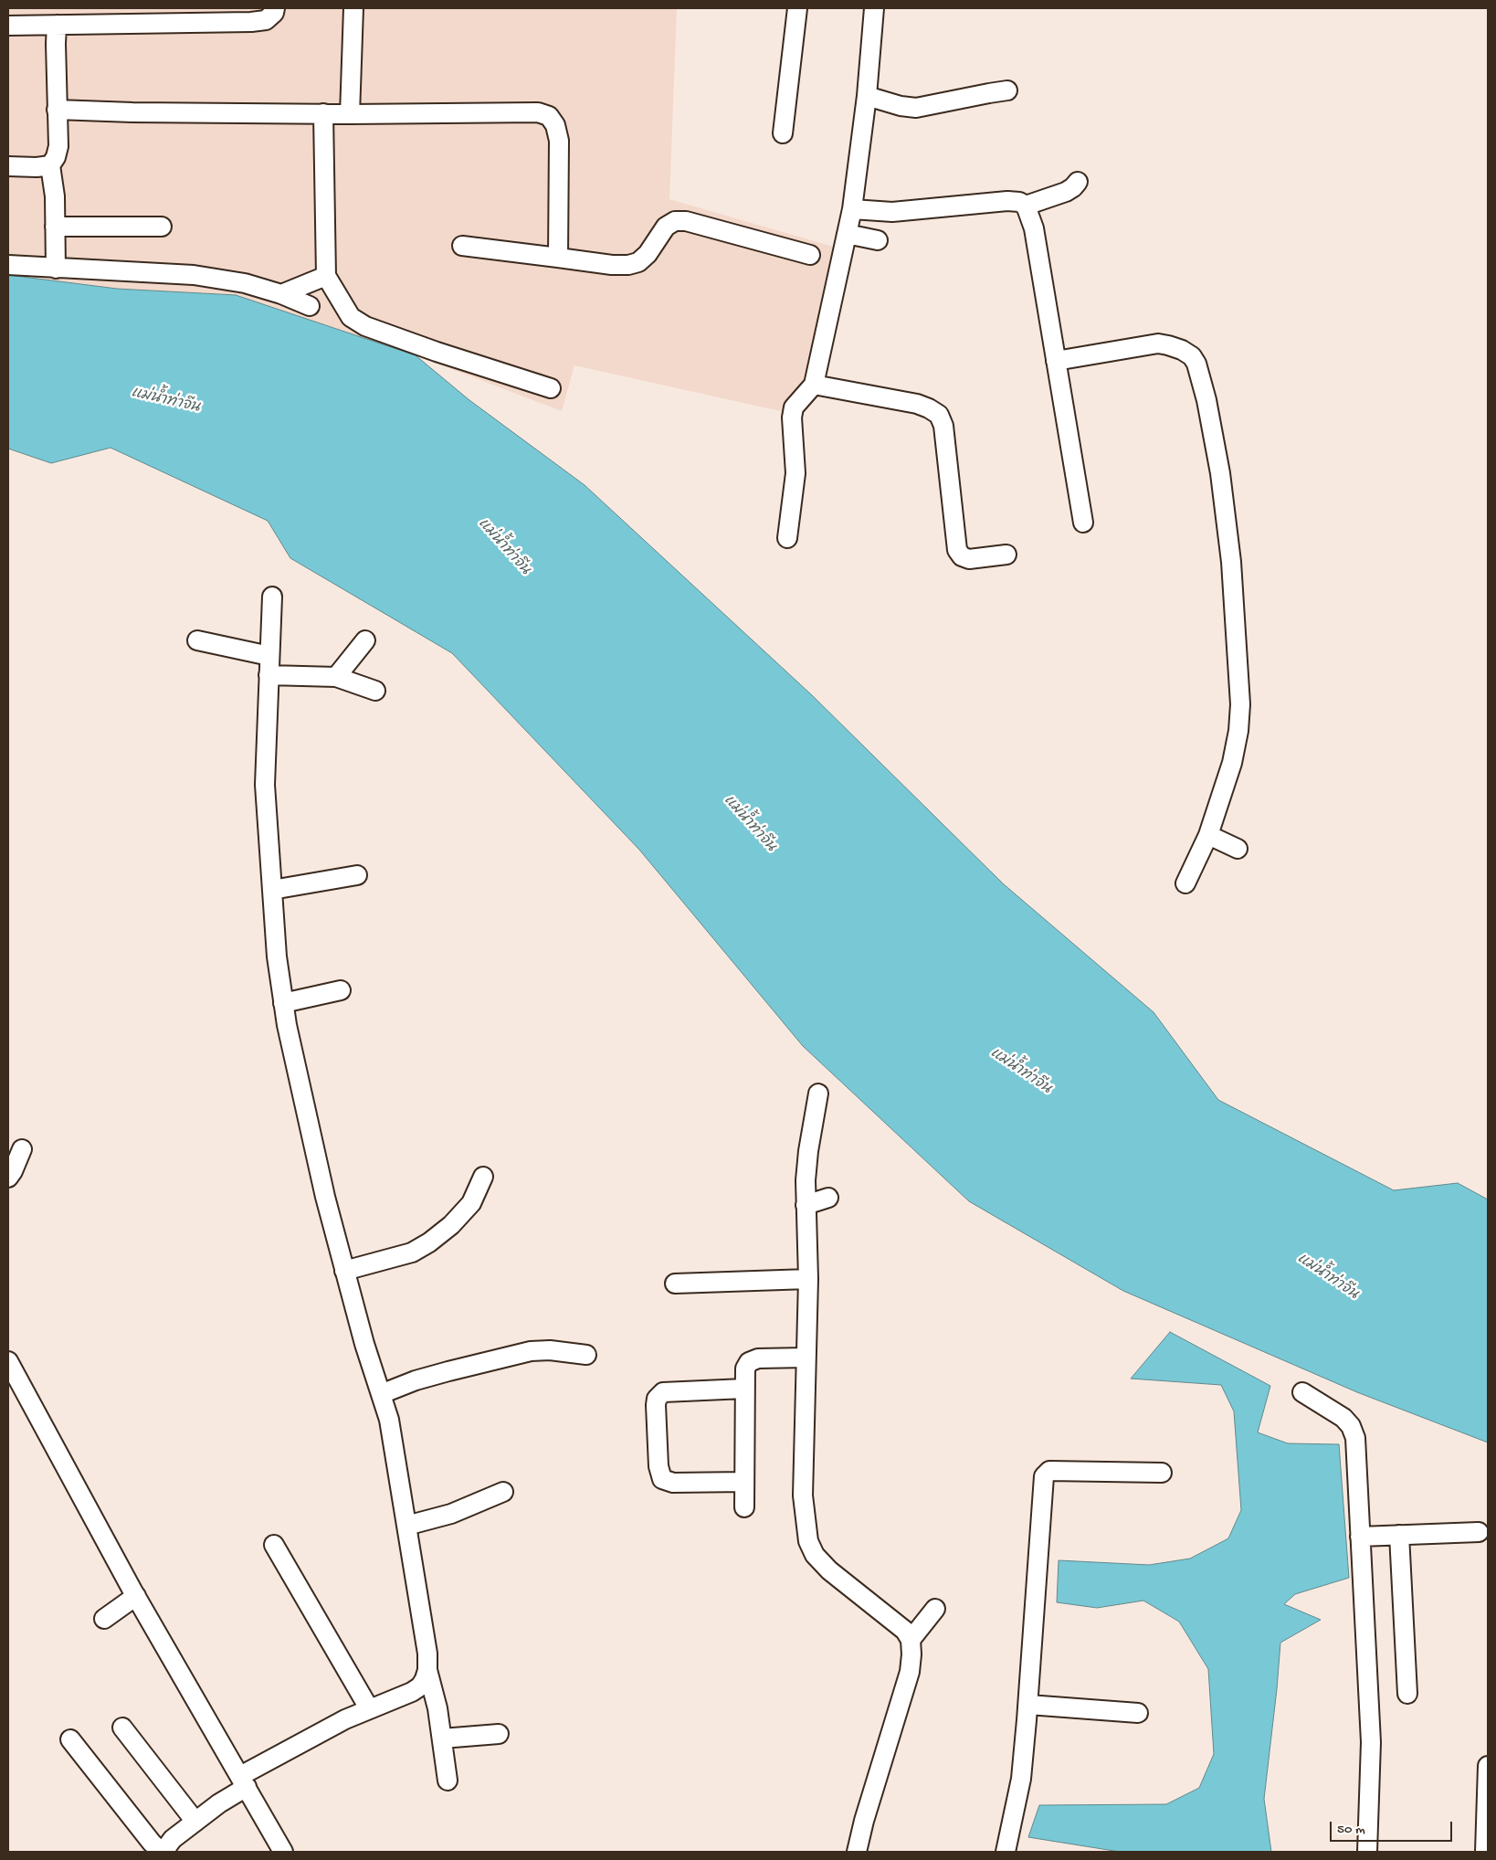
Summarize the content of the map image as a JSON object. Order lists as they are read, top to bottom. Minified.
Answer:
{"water":["แม่น้ำท่าจีน"],"scale_bar":"50 m"}
